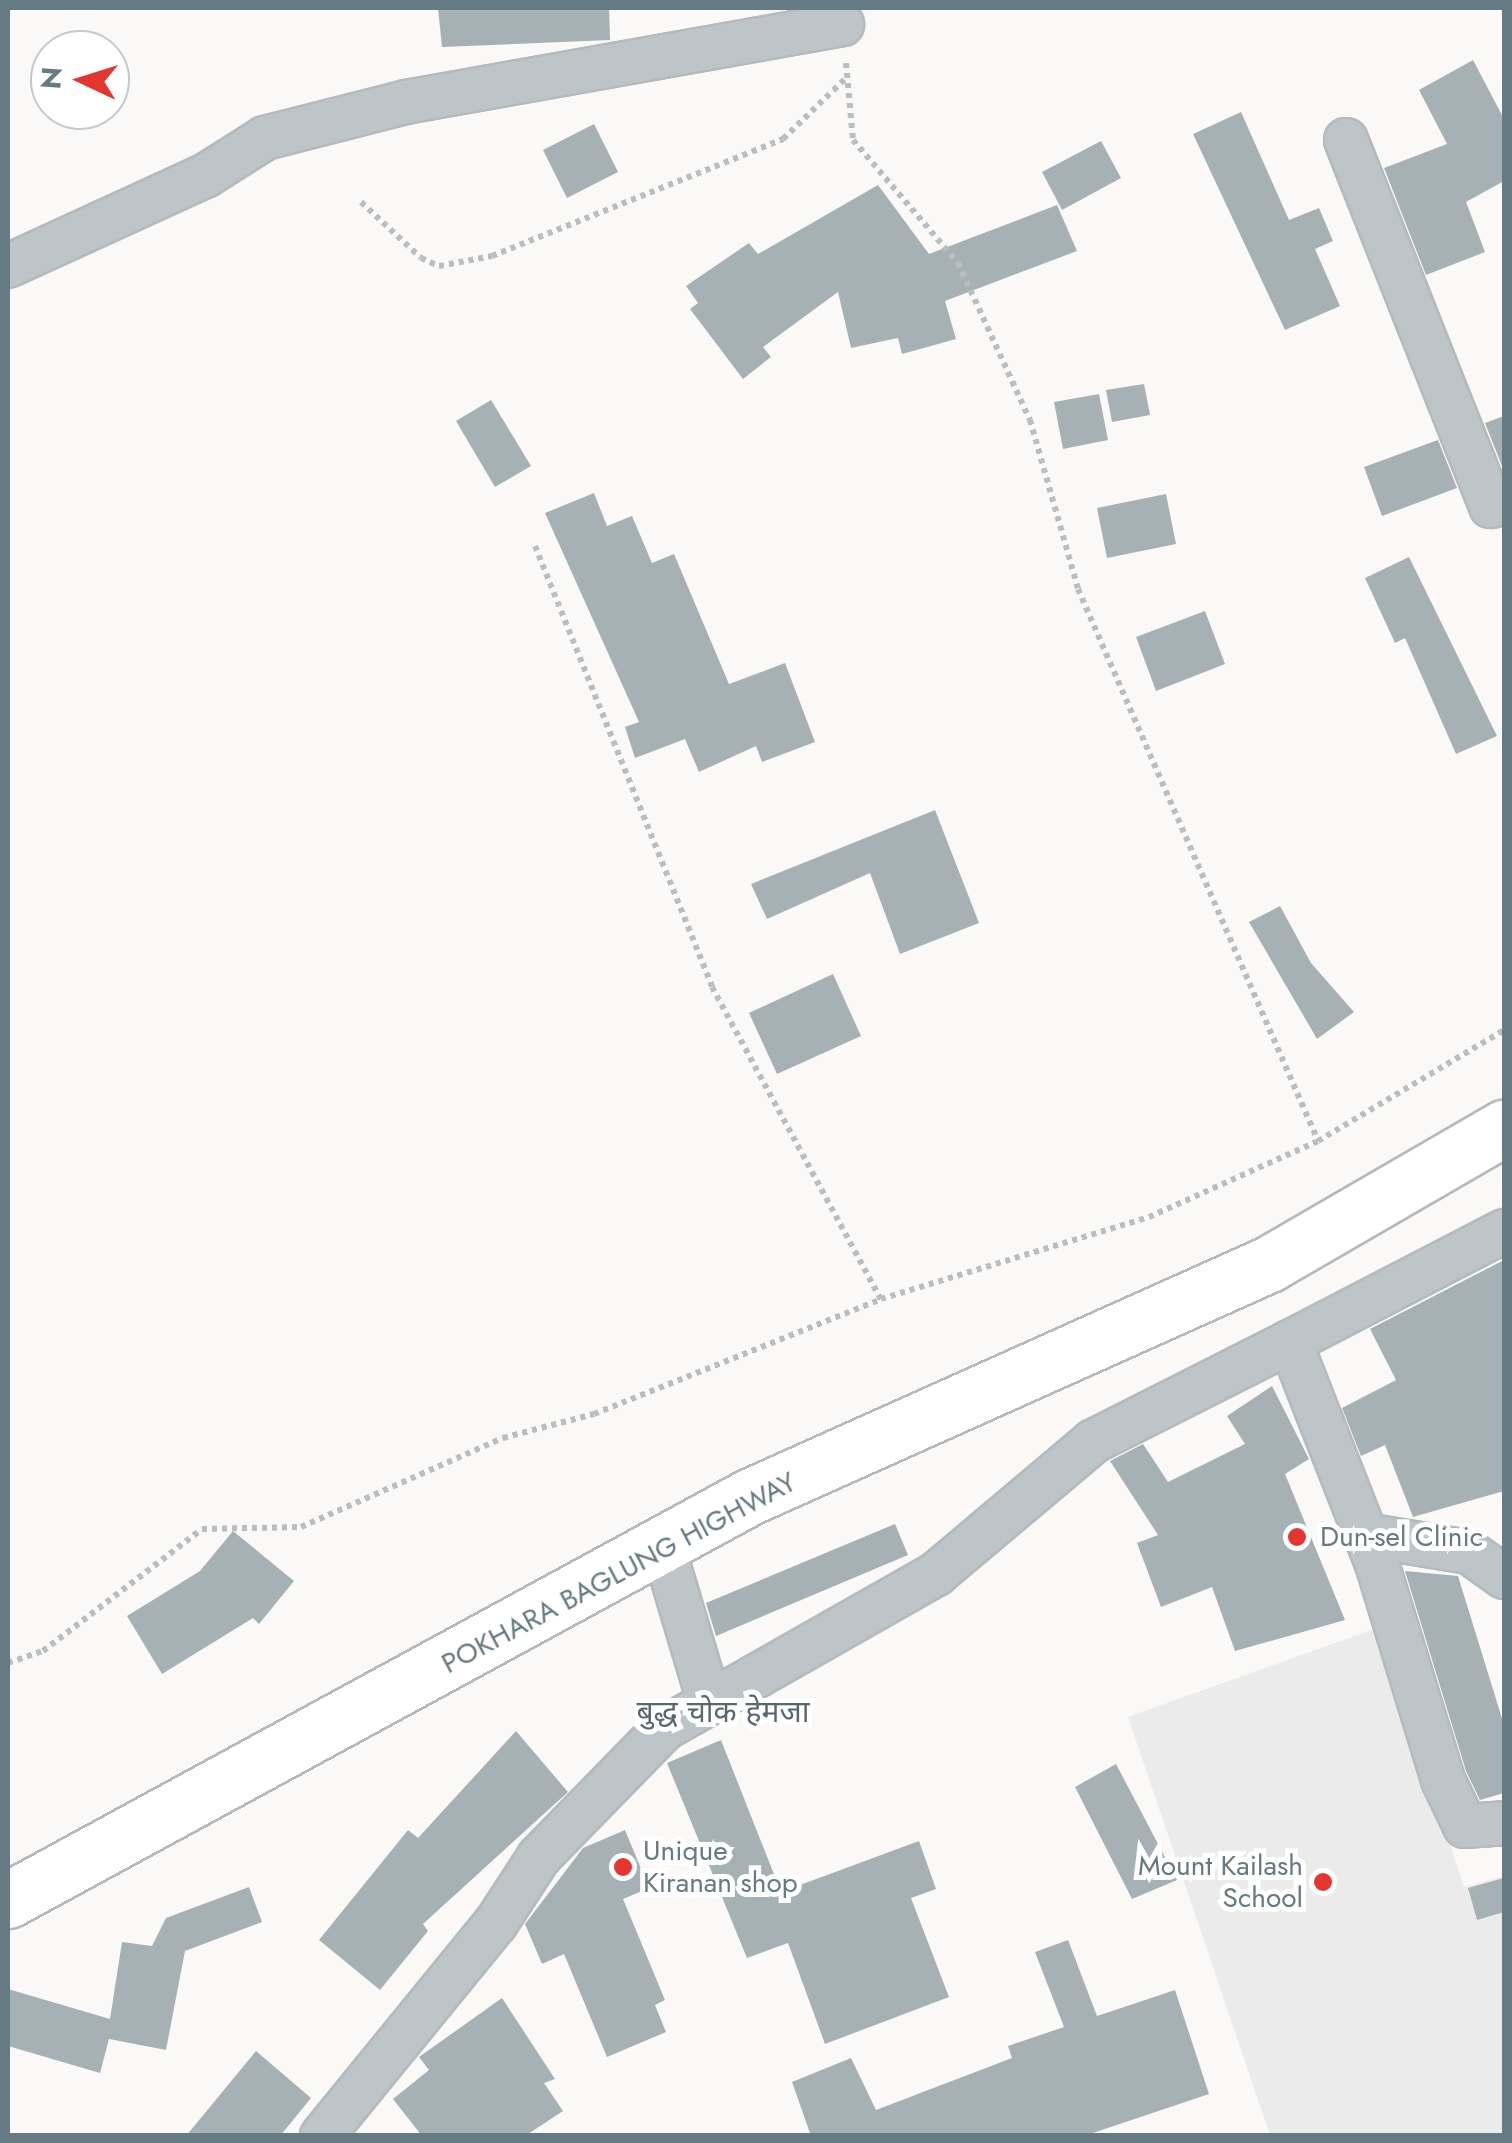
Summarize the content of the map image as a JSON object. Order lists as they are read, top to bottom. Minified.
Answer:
{"streets":{"highway":["POKHARA BAGLUNG HIGHWAY"]},"districts":["बुद्ध चोक हेमजा"],"places":["Dun-sel Clinic","Unique Kiranan shop","Mount Kailash School"],"north":"left"}
